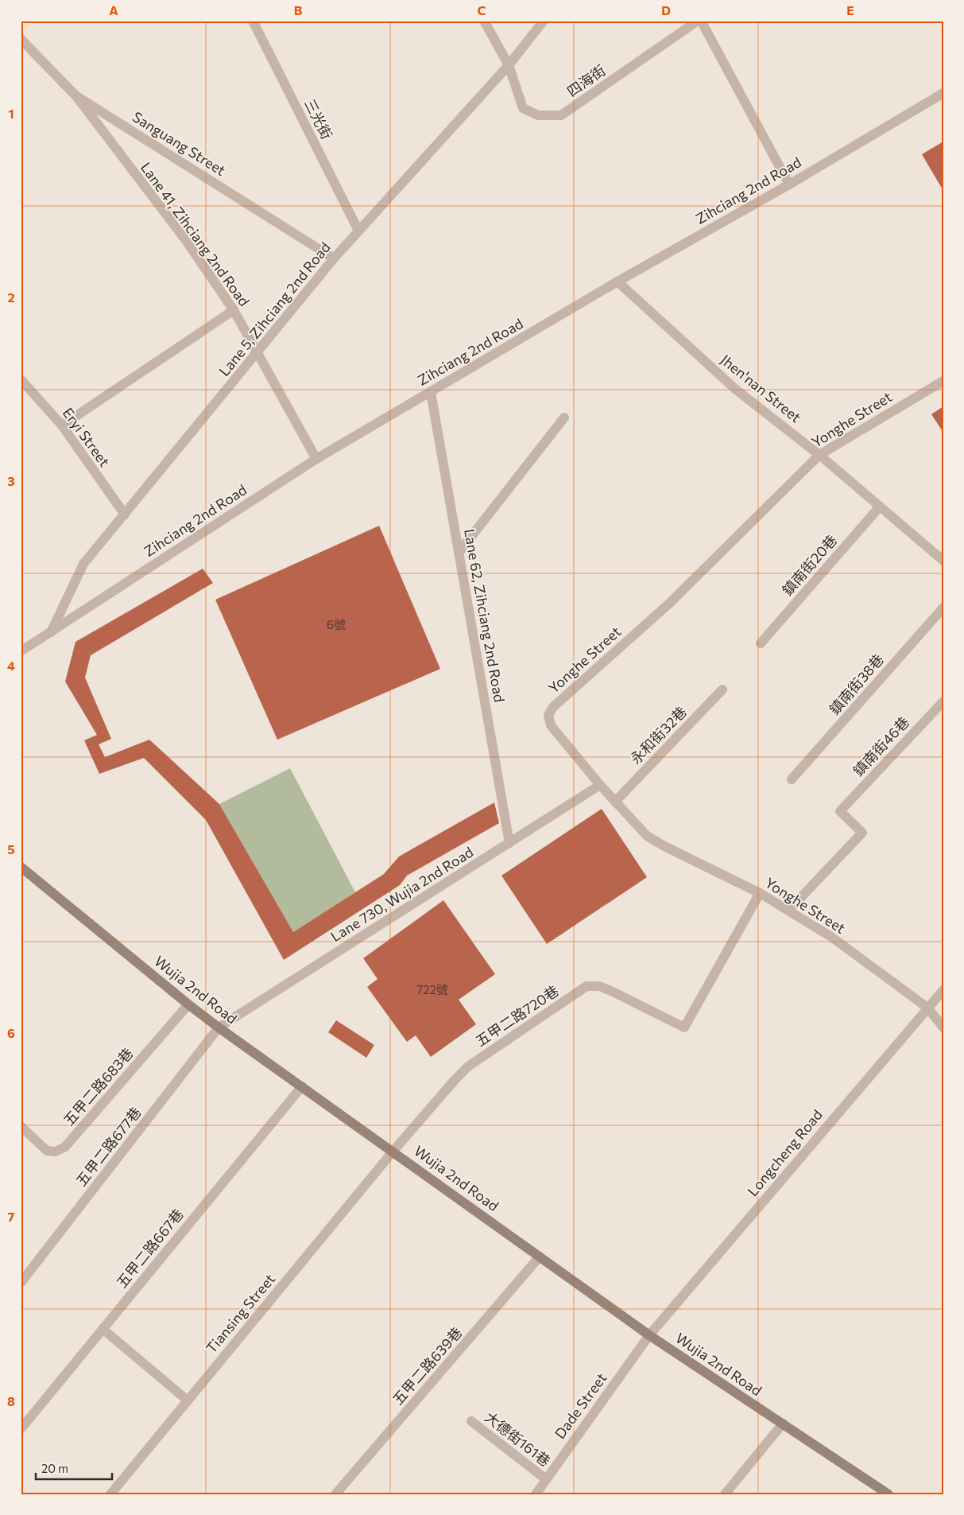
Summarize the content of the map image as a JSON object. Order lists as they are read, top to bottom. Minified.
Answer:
{"streets":{"main road":["Wujia 2nd Road"],"street":["四海街","三光街","Sanguang Street","Zihciang 2nd Road","Lane 41, Zihciang 2nd Road","Lane 5, Zihciang 2nd Road","Jhen'nan Street","Yonghe Street","Eryi Street","鎮南街20巷","Lane 62, Zihciang 2nd Road","鎮南街38巷","永和街32巷","鎮南街46巷","Lane 730, Wujia 2nd Road","五甲二路720巷","五甲二路683巷","五甲二路677巷","Longcheng Road","五甲二路667巷","Tiansing Street","五甲二路639巷","Dade Street","大德街161巷"]},"crossings":[["四海街","Lane 5, Zihciang 2nd Road"],["三光街","Lane 5, Zihciang 2nd Road"],["Sanguang Street","Lane 41, Zihciang 2nd Road"],["Sanguang Street","Lane 5, Zihciang 2nd Road"],["Zihciang 2nd Road","Lane 41, Zihciang 2nd Road"],["Zihciang 2nd Road","Lane 5, Zihciang 2nd Road"],["Zihciang 2nd Road","Jhen'nan Street"],["Zihciang 2nd Road","Lane 62, Zihciang 2nd Road"],["Lane 41, Zihciang 2nd Road","Lane 5, Zihciang 2nd Road"],["Lane 5, Zihciang 2nd Road","Eryi Street"],["Jhen'nan Street","Yonghe Street"],["Jhen'nan Street","鎮南街20巷"],["Yonghe Street","永和街32巷"],["Yonghe Street","鎮南街46巷"],["Yonghe Street","Lane 730, Wujia 2nd Road"],["Yonghe Street","五甲二路720巷"],["Yonghe Street","Longcheng Road"],["Lane 62, Zihciang 2nd Road","Lane 730, Wujia 2nd Road"],["Lane 730, Wujia 2nd Road","Wujia 2nd Road"],["Lane 730, Wujia 2nd Road","五甲二路677巷"],["Wujia 2nd Road","五甲二路720巷"],["Wujia 2nd Road","五甲二路683巷"],["Wujia 2nd Road","五甲二路677巷"],["Wujia 2nd Road","Longcheng Road"],["Wujia 2nd Road","五甲二路667巷"],["Wujia 2nd Road","Tiansing Street"],["Wujia 2nd Road","五甲二路639巷"],["Wujia 2nd Road","Dade Street"],["五甲二路720巷","Tiansing Street"],["Longcheng Road","Dade Street"],["Dade Street","大德街161巷"]],"house_numbers":["6號","722號"],"scale_bar":"20 m","grid":{"columns":["A","B","C","D","E"],"rows":["1","2","3","4","5","6","7","8"]}}
